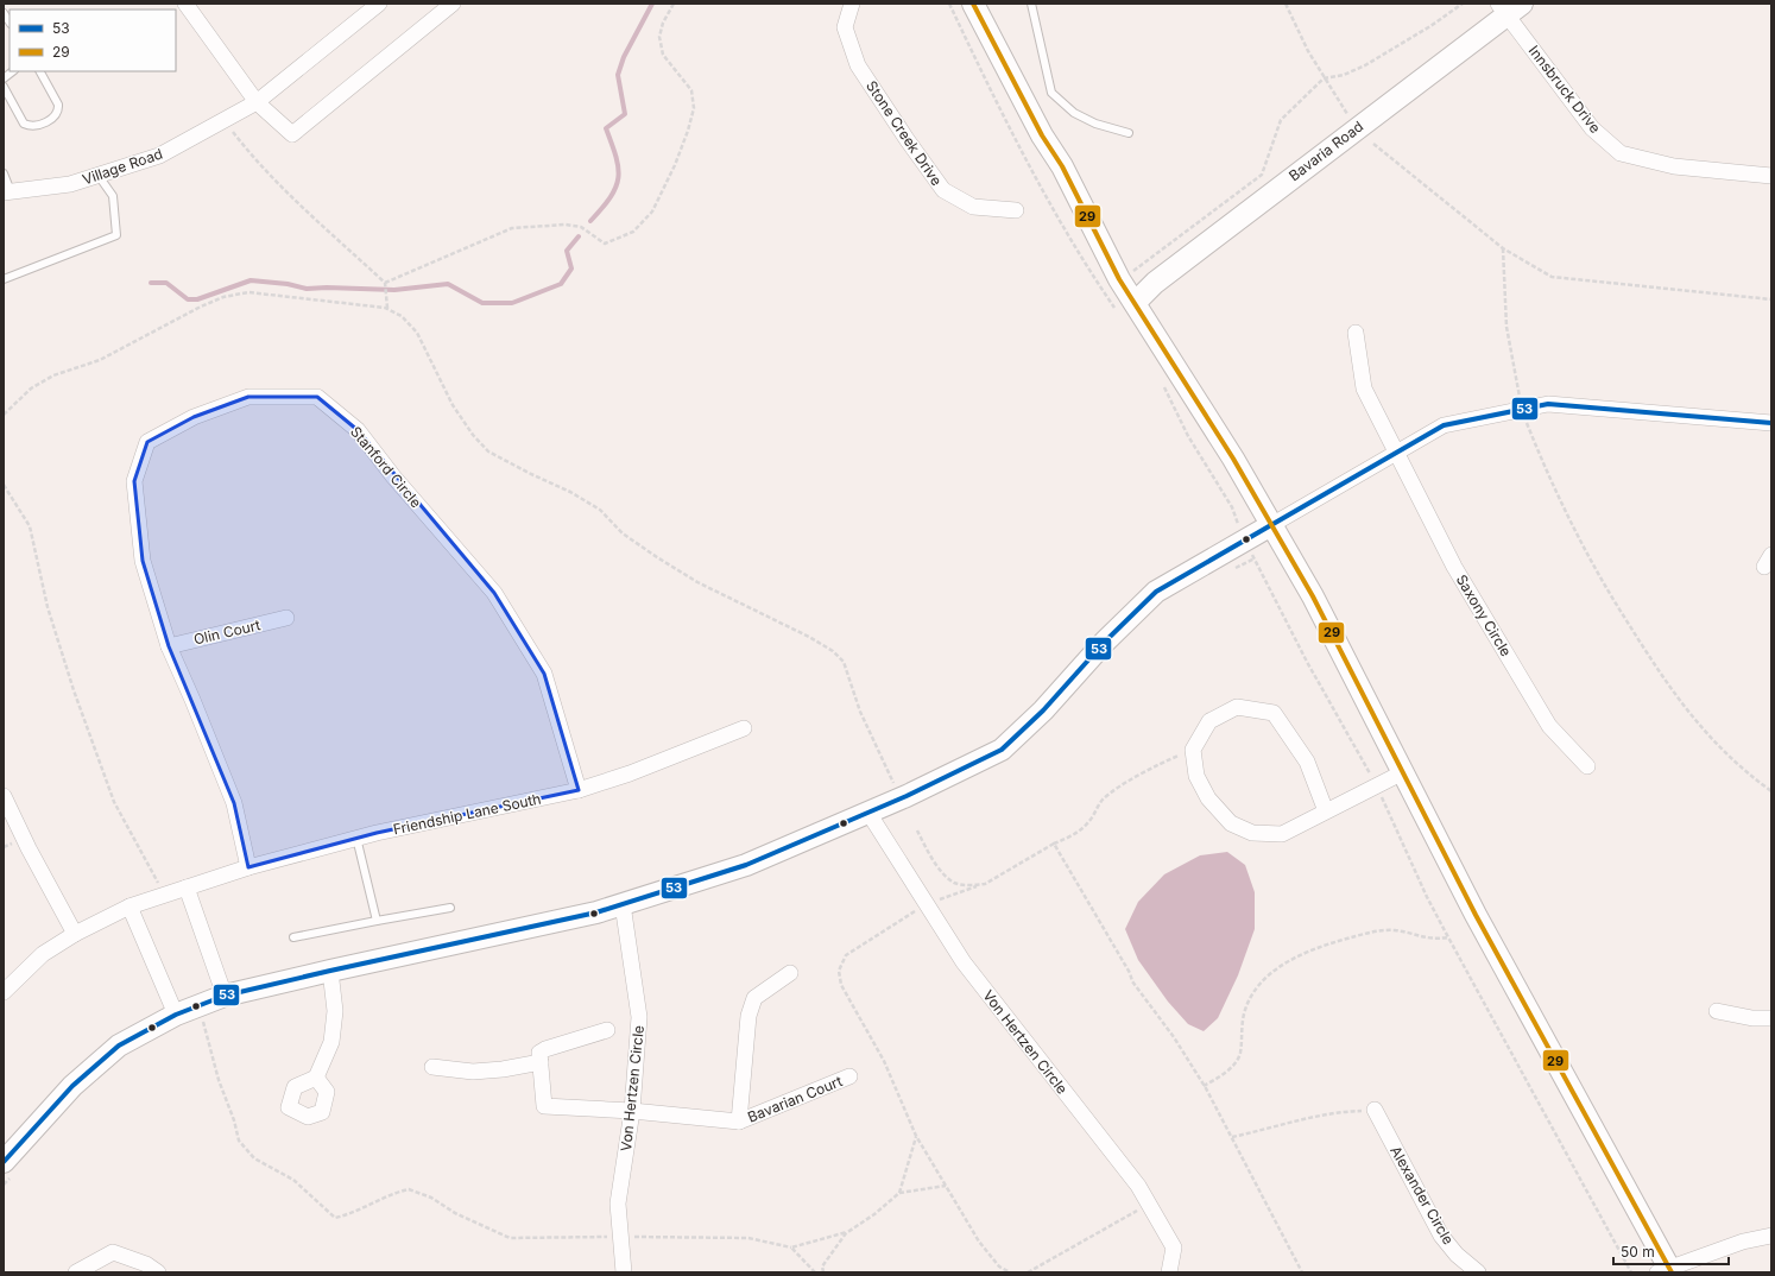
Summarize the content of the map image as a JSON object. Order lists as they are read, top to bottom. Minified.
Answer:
{"streets":{"street":["Innsbruck Drive","Stone Creek Drive","Bavaria Road","Village Road","Stanford Circle","Saxony Circle","Olin Court","Friendship Lane South","Von Hertzen Circle","Bavarian Court","Alexander Circle"]},"crossings":[["Innsbruck Drive","Bavaria Road"],["Stanford Circle","Olin Court"],["Stanford Circle","Friendship Lane South"],["Von Hertzen Circle","Bavarian Court"]],"lines":["transit line 29","transit line 53"],"legend":["53","29"],"scale_bar":"50 m"}
